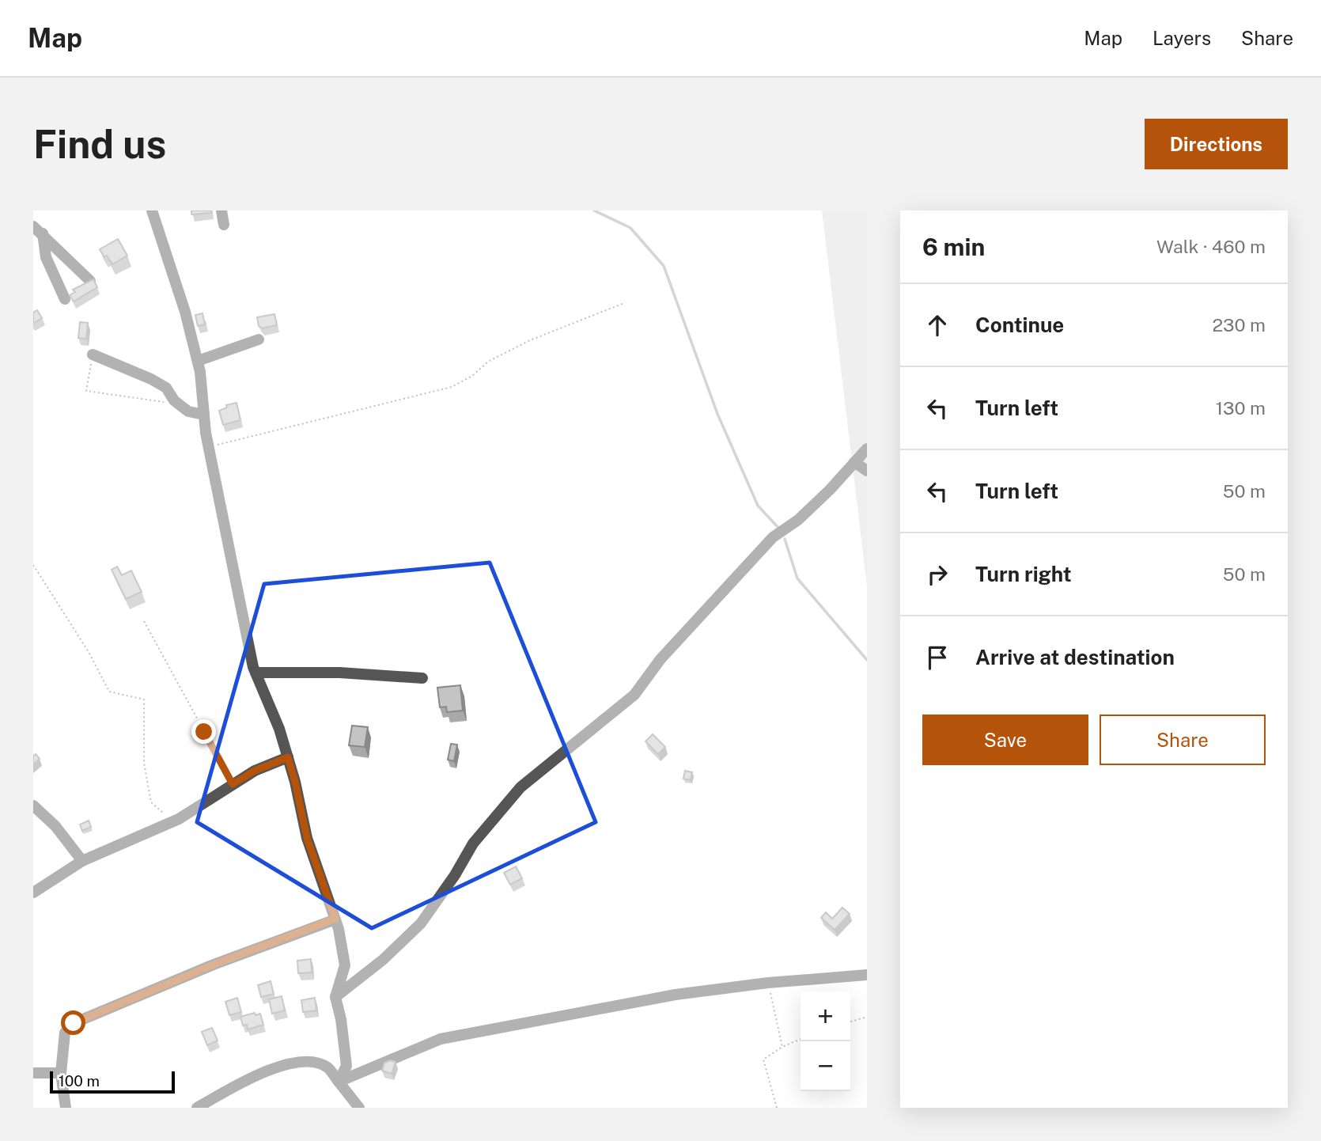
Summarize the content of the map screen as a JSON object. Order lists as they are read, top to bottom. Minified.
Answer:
{"scale_bar":"100 m","page":{"header":"Map","nav":["Map","Layers","Share"],"buttons":["Directions",["Save","Share"]],"title":"Find us","heading":["6 min","Walk · 460 m"],"list":[["Continue","230 m"],["Turn left","130 m"],["Turn left","50 m"],["Turn right","50 m"],"Arrive at destination"],"map_buttons":["+","−"],"scale":"100 m"}}
